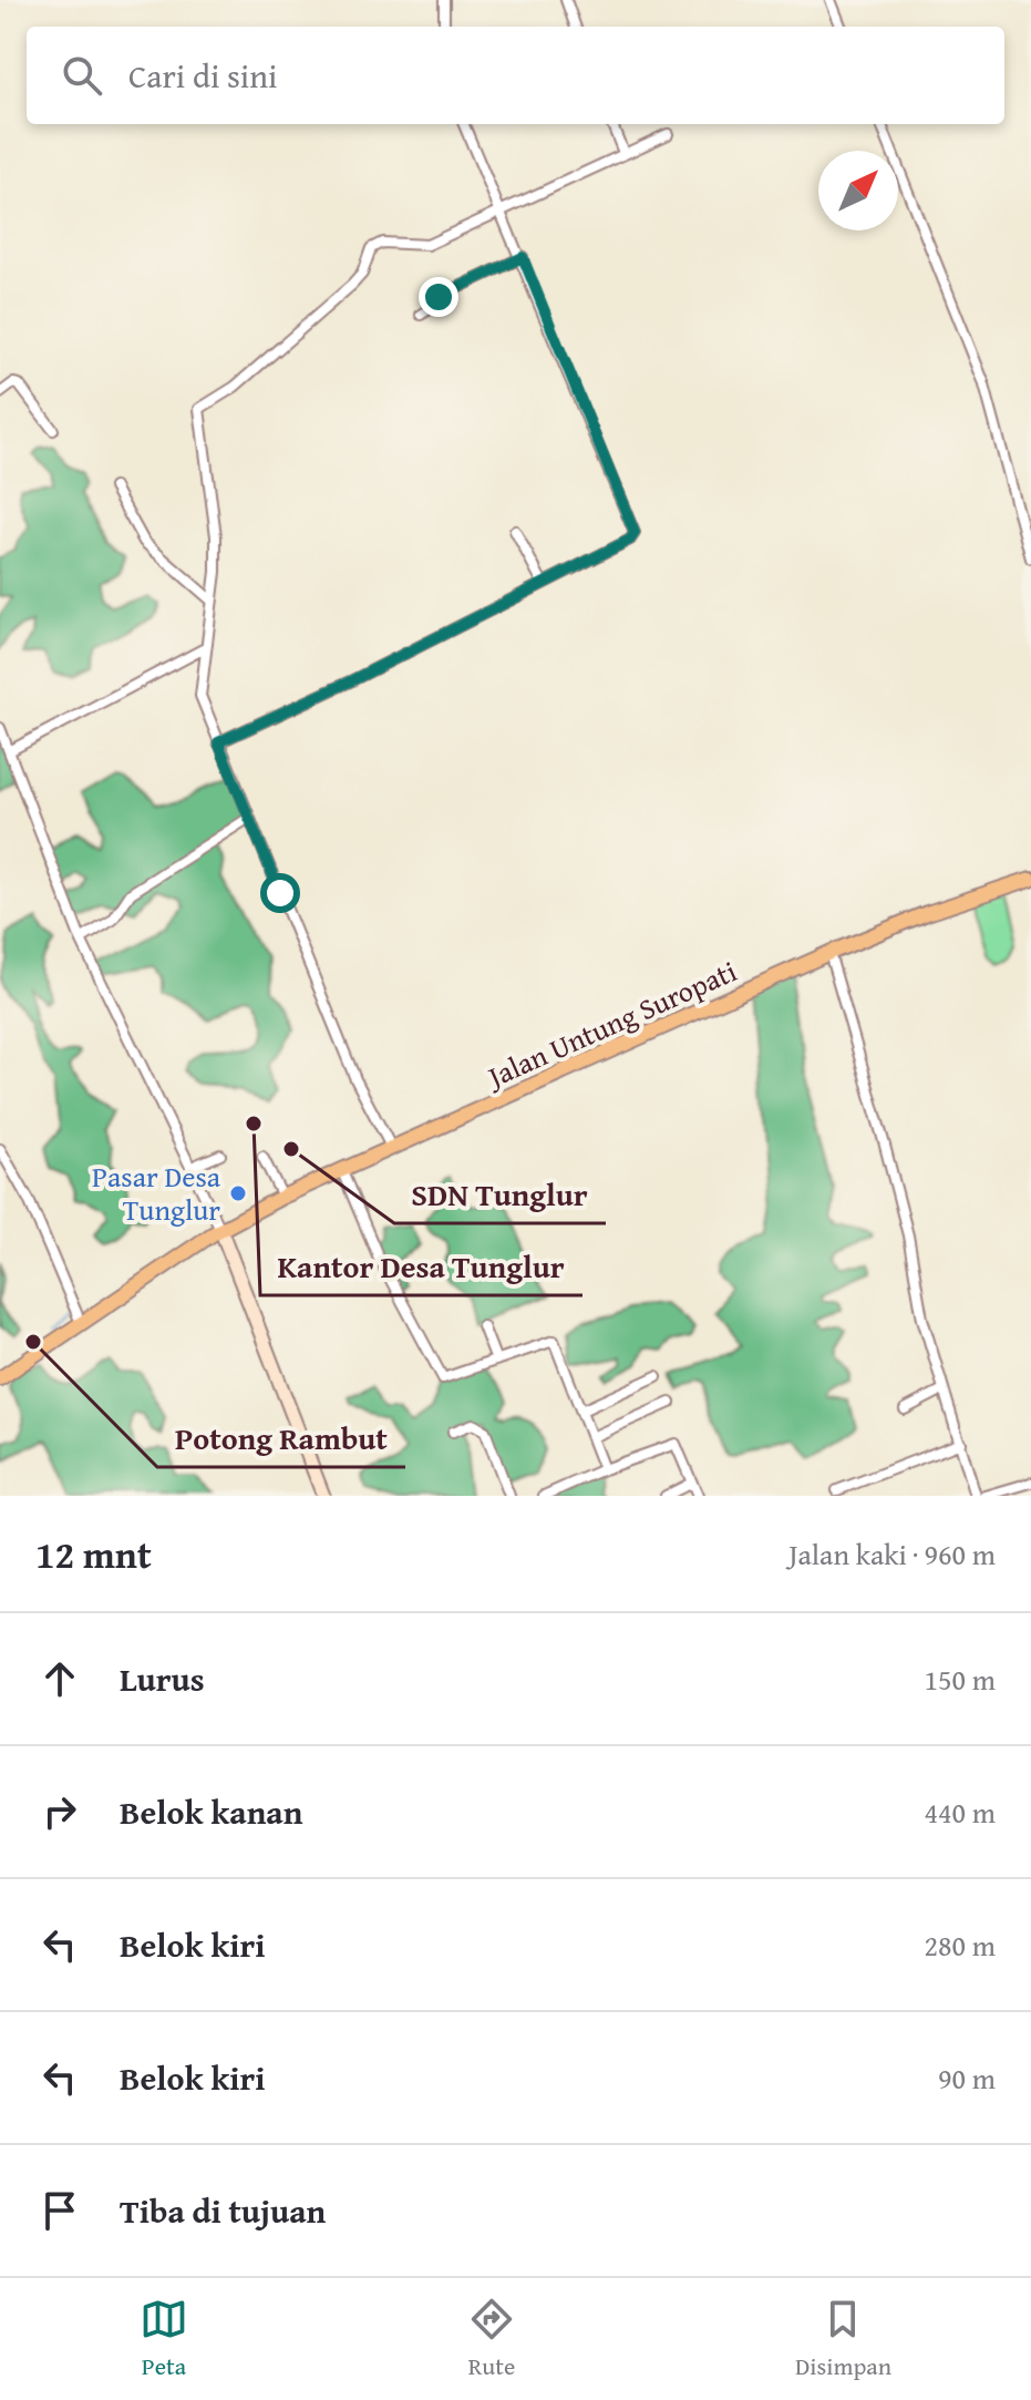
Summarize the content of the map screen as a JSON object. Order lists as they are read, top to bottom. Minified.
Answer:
{"streets":{"main road":["Jalan Untung Suropati"]},"places":["Kantor Desa Tunglur","SDN Tunglur","Pasar Desa Tunglur","Potong Rambut"],"north":"top right","page":{"search":"Cari di sini","heading":["12 mnt","Jalan kaki · 960 m"],"list":[["Lurus","150 m"],["Belok kanan","440 m"],["Belok kiri","280 m"],["Belok kiri","90 m"],"Tiba di tujuan"],"nav":["Peta","Rute","Disimpan"]}}
